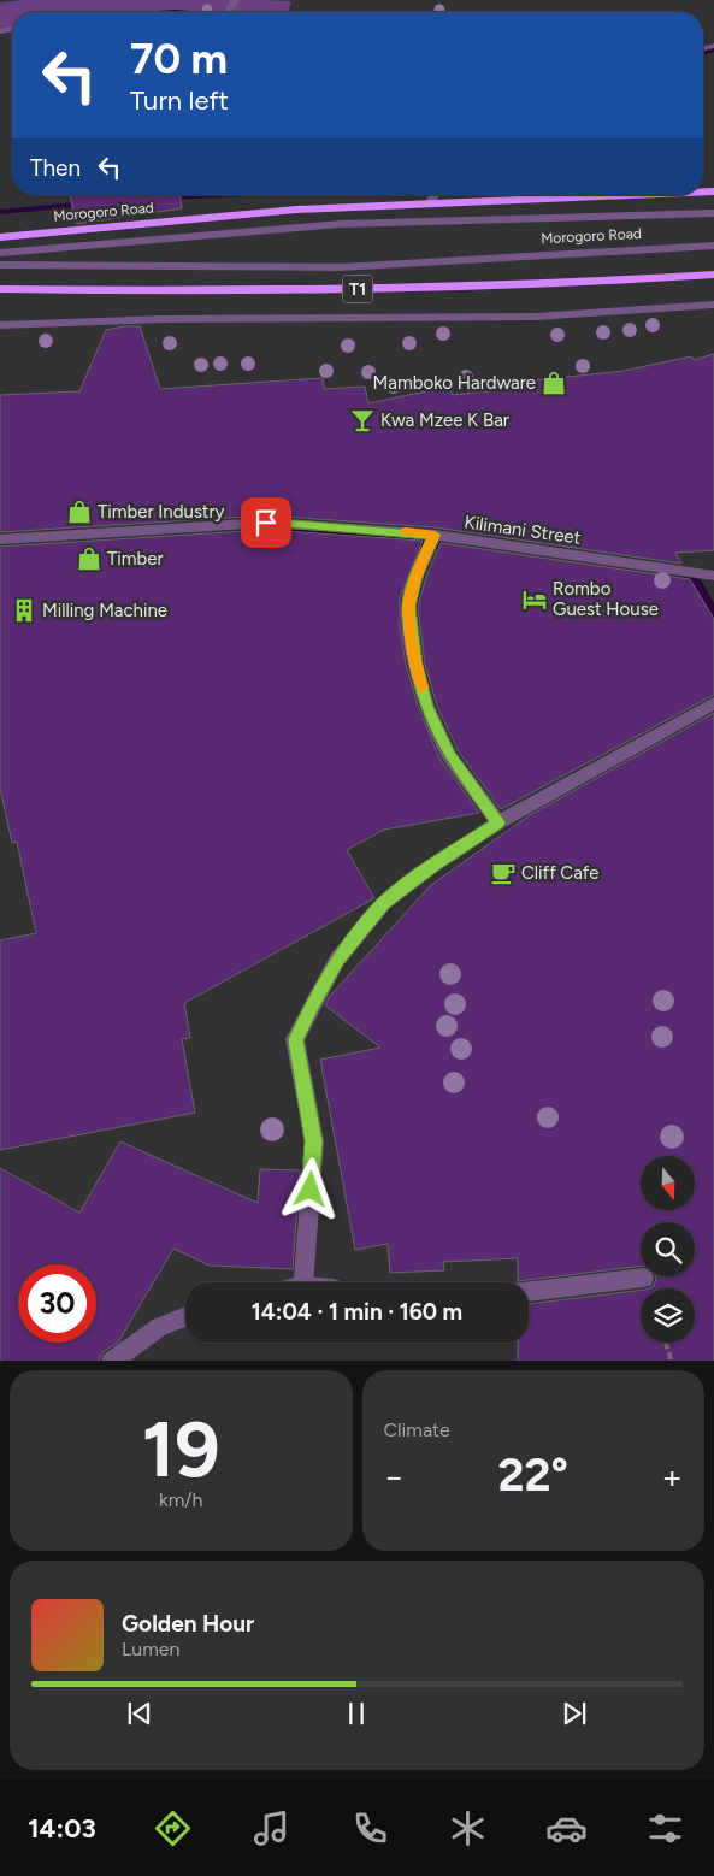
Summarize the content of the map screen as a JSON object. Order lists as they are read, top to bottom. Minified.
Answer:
{"streets":{"highway":["Morogoro Road","T1"],"street":["Kilimani Street"]},"places":{"shop":["Mamboko Hardware","Timber Industry","Timber"],"bar":["Kwa Mzee K Bar"],"hotel":["Rombo Guest House"],"building":["Milling Machine"],"cafe":["Cliff Cafe"]},"north":"bottom","page":{"turn":["70 m","Turn left"],"then":"Then","limit":"30","trip":"14:04 · 1 min · 160 m","tile":[["19","km/h"],"Climate"],"heat":["−","22°","+"],"song":["Golden Hour","Lumen"],"tabs":"14:03"}}
